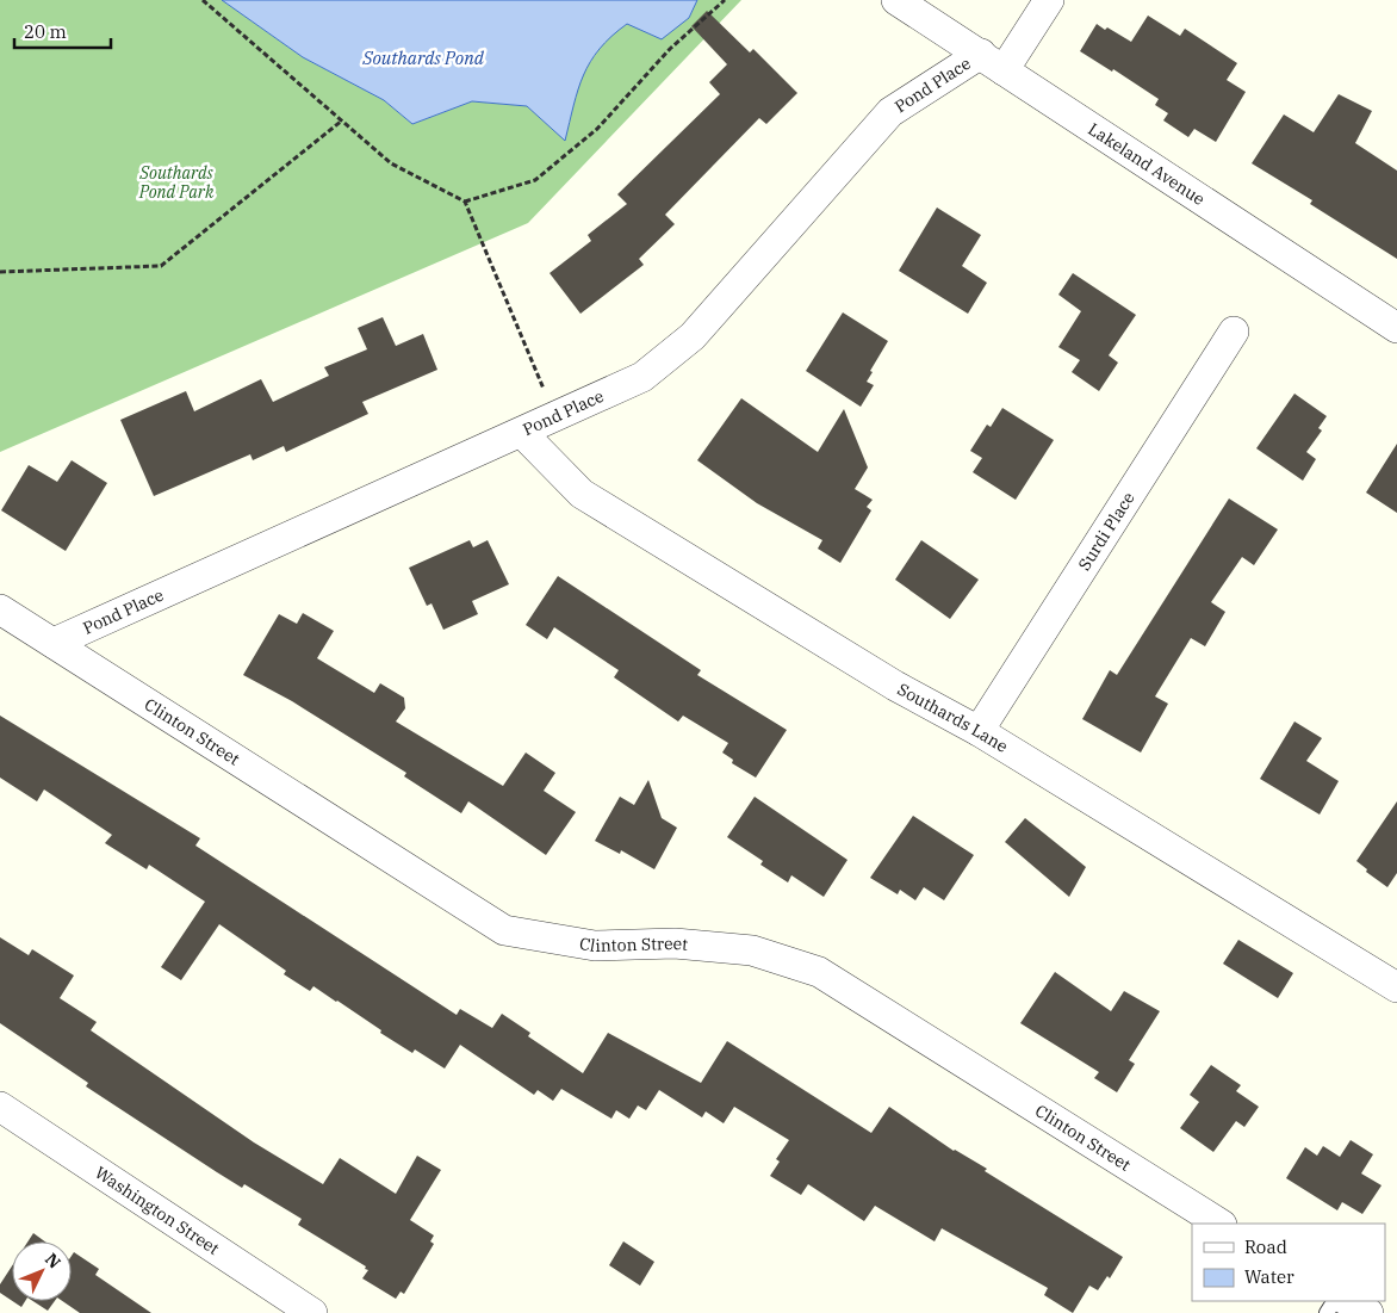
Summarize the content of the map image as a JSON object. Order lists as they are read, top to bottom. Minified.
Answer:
{"streets":{"street":["Pond Place","Lakeland Avenue","Surdi Place","Southards Lane","Clinton Street","Washington Street"]},"crossings":[["Pond Place","Lakeland Avenue"],["Pond Place","Southards Lane"],["Pond Place","Clinton Street"],["Surdi Place","Southards Lane"]],"water":["Southards Pond"],"parks":["Southards Pond Park"],"legend":["Road","Water"],"scale_bar":"20 m","north":"top right"}
